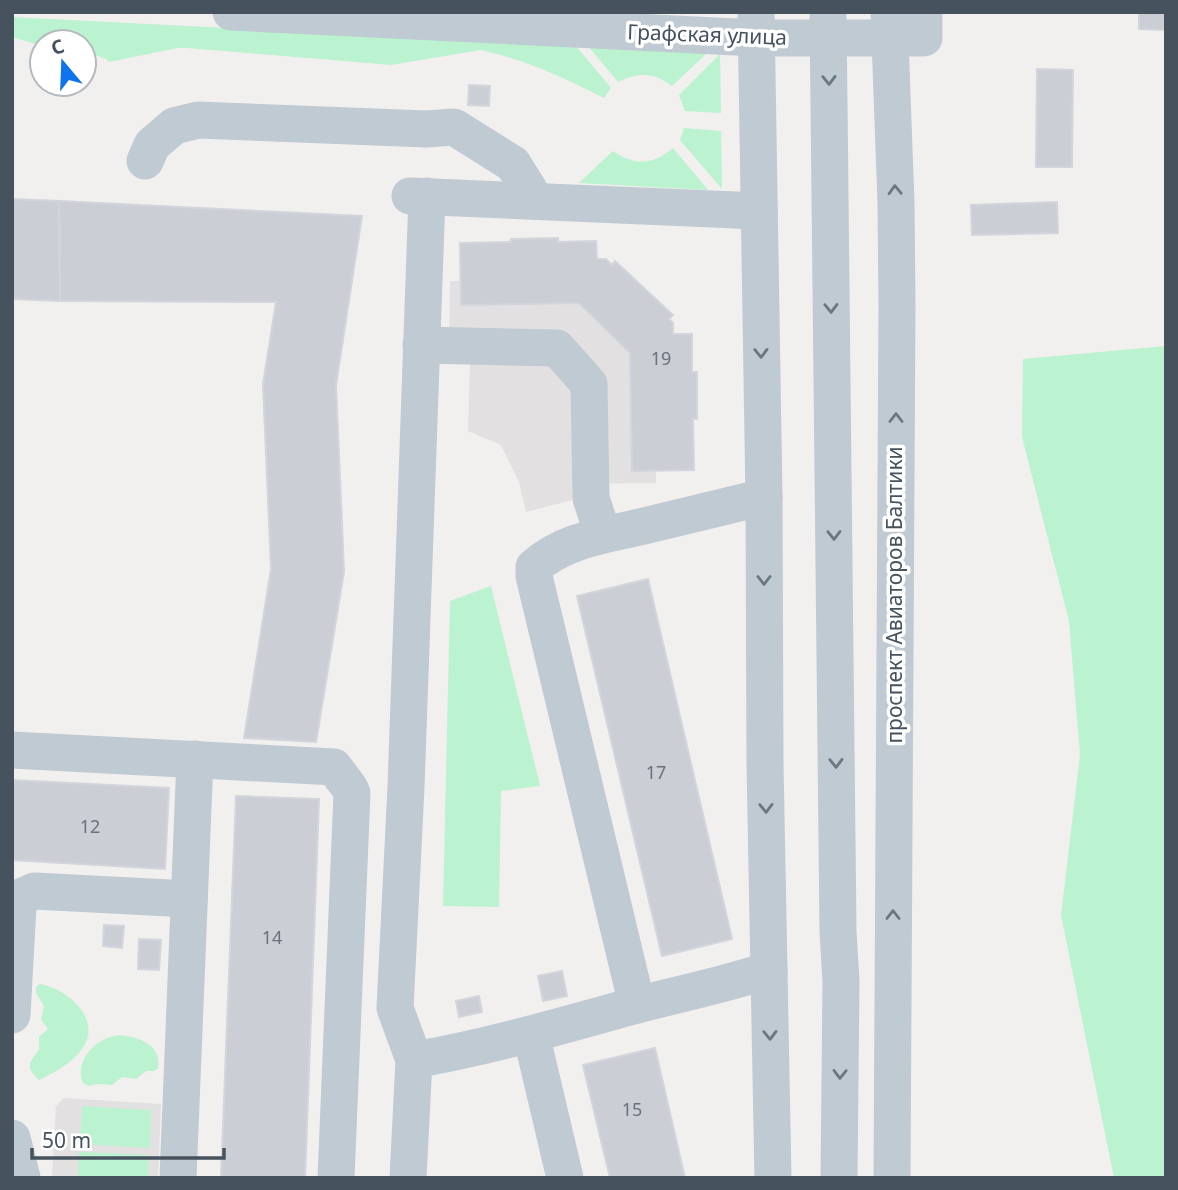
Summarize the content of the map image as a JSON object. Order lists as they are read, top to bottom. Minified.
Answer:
{"streets":{"street":["Графская улица","проспект Авиаторов Балтики"]},"crossings":[["Графская улица","проспект Авиаторов Балтики"]],"house_numbers":["19","17","12","14","15"],"scale_bar":"50 m","north":"top"}
